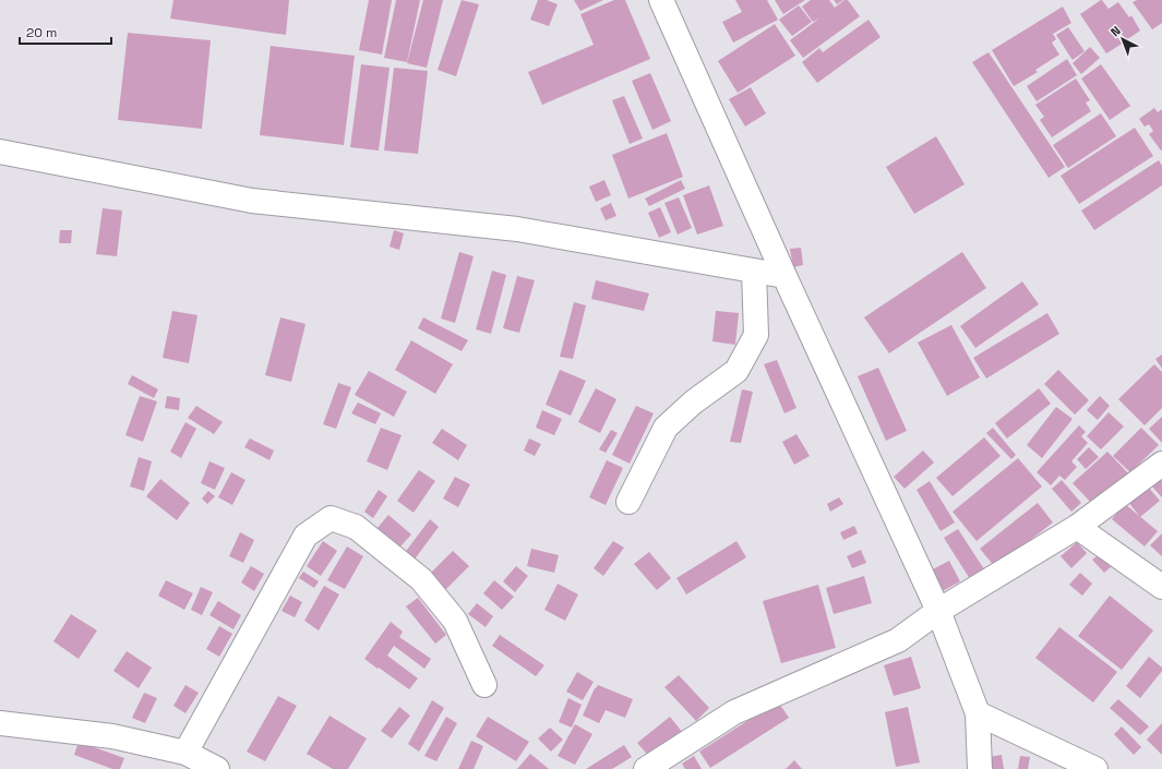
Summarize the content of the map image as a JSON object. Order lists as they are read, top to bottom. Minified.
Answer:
{"scale_bar":"20 m","north":"top left"}
